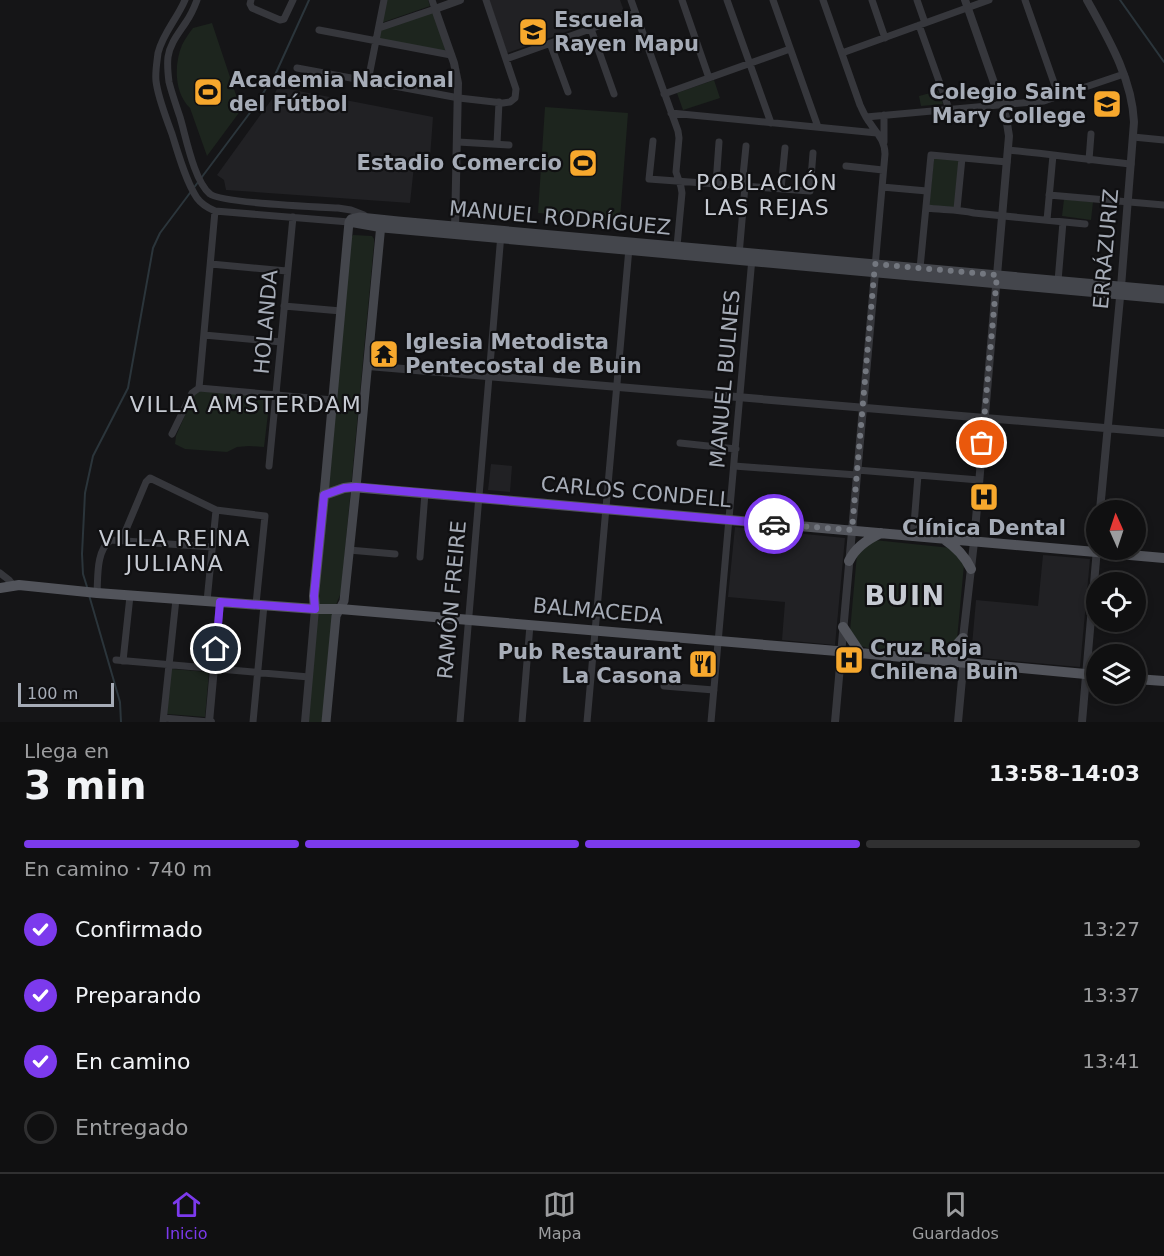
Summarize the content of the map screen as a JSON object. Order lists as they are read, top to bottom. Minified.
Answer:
{"streets":{"main road":["MANUEL RODRÍGUEZ","CARLOS CONDELL","BALMACEDA"],"street":["ERRÁZURIZ","HOLANDA","MANUEL BULNES","RAMÓN FREIRE"]},"crossings":[["MANUEL RODRÍGUEZ","ERRÁZURIZ"],["MANUEL RODRÍGUEZ","HOLANDA"],["MANUEL RODRÍGUEZ","MANUEL BULNES"],["MANUEL RODRÍGUEZ","RAMÓN FREIRE"],["MANUEL BULNES","CARLOS CONDELL"],["MANUEL BULNES","BALMACEDA"],["CARLOS CONDELL","RAMÓN FREIRE"],["CARLOS CONDELL","BALMACEDA"],["RAMÓN FREIRE","BALMACEDA"]],"districts":["POBLACIÓN LAS REJAS","VILLA AMSTERDAM","VILLA REINA JULIANA","BUIN"],"places":{"school or university":["Escuela Rayen Mapu","Colegio Saint Mary College"],"sports":["Academia Nacional del Fútbol","Estadio Comercio"],"temple":["Iglesia Metodista Pentecostal de Buin"],"hospital":["Clínica Dental","Cruz Roja Chilena Buin"],"restaurant":["Pub Restaurant La Casona"]},"scale_bar":"100 m","north":"top","page":{"scale":"100 m","heading":["3 min","Llega en","13:58–14:03"],"bar":"En camino · 740 m","list":[["Confirmado","13:27"],["Preparando","13:37"],["En camino","13:41"],"Entregado"],"tabs":["Inicio","Mapa","Guardados"]}}
